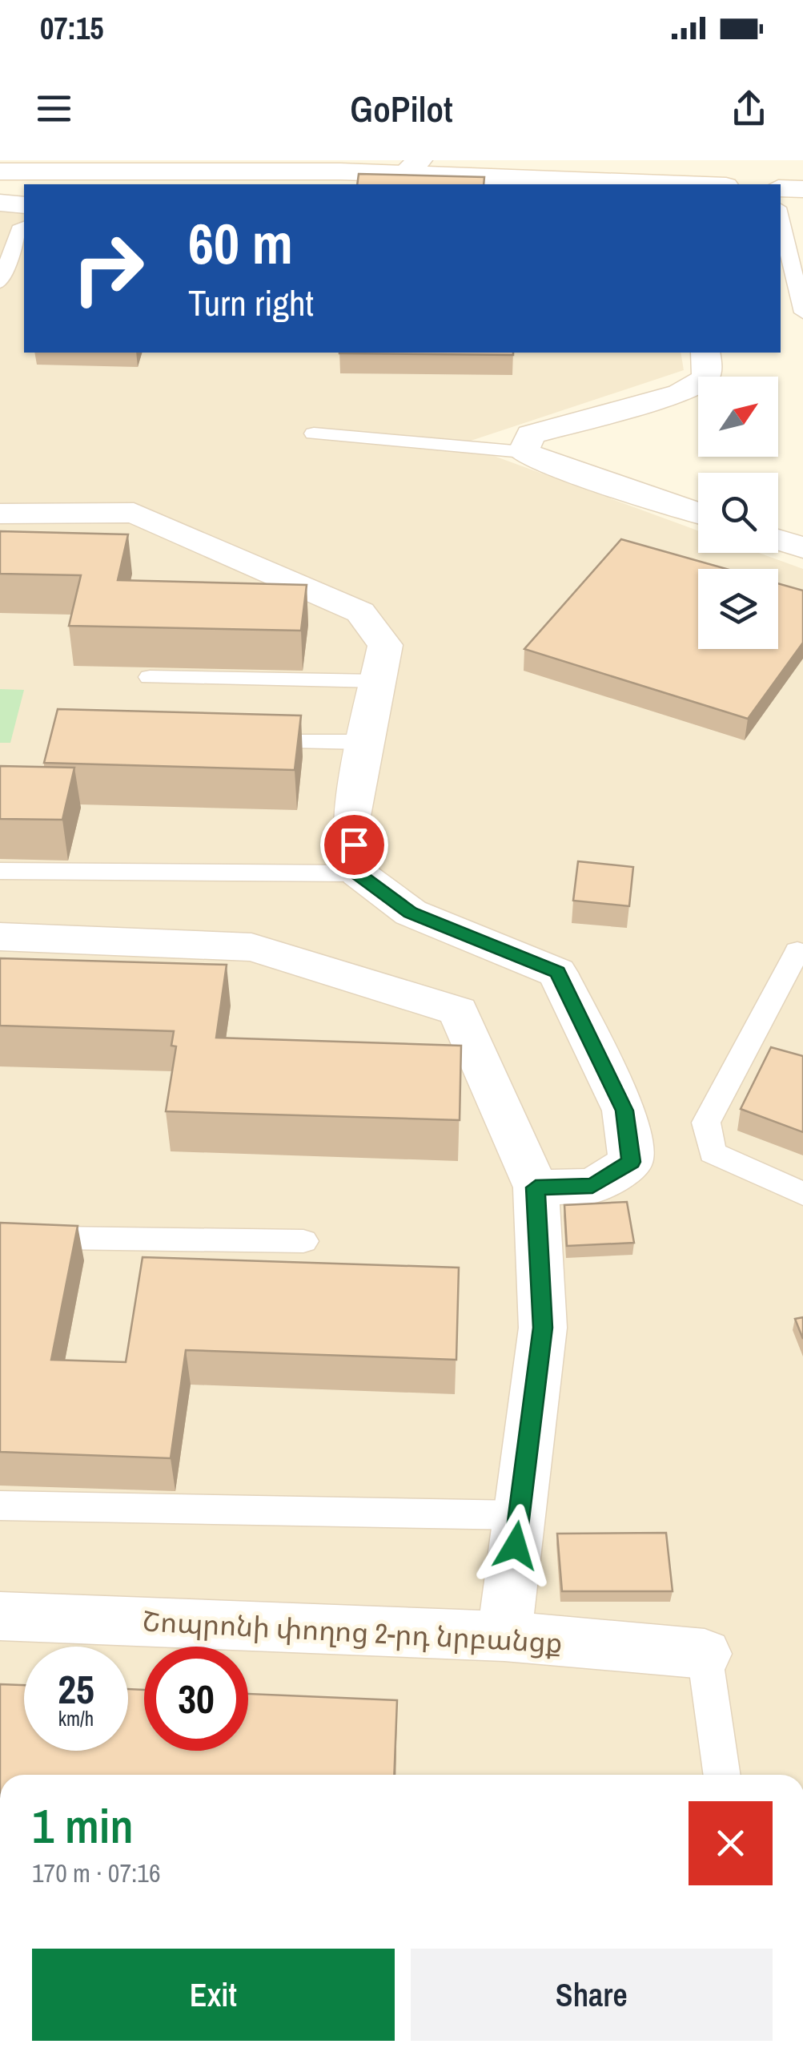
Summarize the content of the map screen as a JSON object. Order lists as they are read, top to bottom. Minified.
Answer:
{"streets":{"street":["Շոպրոնի փողոց 2-րդ նրբանցք"]},"north":"top right","page":{"status":"07:15","header":"GoPilot","turn":["60 m","Turn right"],"speed":"25 km/h","limit":"30","heading":["1 min","170 m · 07:16"],"buttons":["Exit","Share"]}}
